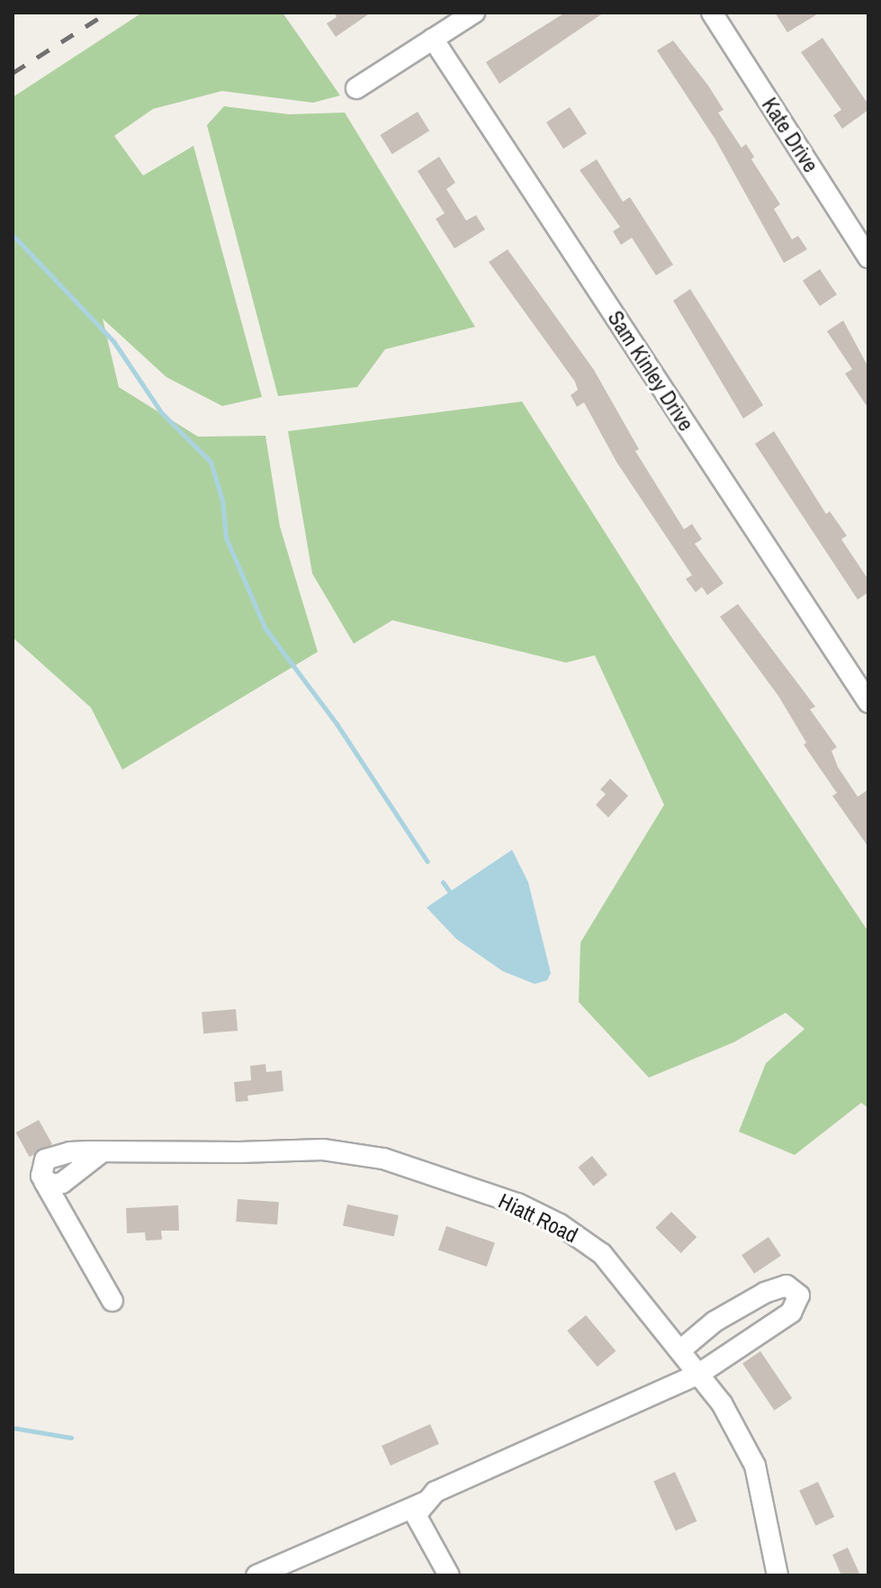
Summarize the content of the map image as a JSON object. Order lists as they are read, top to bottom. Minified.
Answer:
{"streets":{"street":["Kate Drive","Sam Kinley Drive","Hiatt Road"]}}
